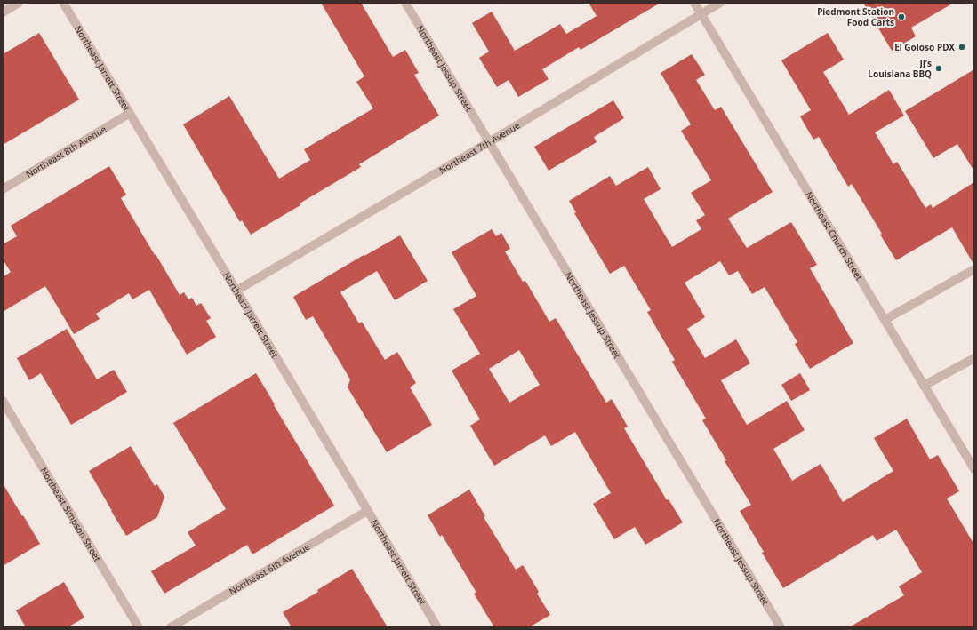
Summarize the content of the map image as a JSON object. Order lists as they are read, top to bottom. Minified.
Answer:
{"streets":{"street":["Northeast Jarrett Street","Northeast Jessup Street","Northeast 7th Avenue","Northeast 8th Avenue","Northeast Church Street","Northeast Simpson Street","Northeast 6th Avenue"]},"crossings":[["Northeast Jarrett Street","Northeast 7th Avenue"],["Northeast Jarrett Street","Northeast 8th Avenue"],["Northeast Jarrett Street","Northeast 6th Avenue"],["Northeast Jessup Street","Northeast 7th Avenue"],["Northeast 7th Avenue","Northeast Church Street"]],"places":["Piedmont Station Food Carts","El Goloso PDX","JJ’s Louisiana BBQ"]}
